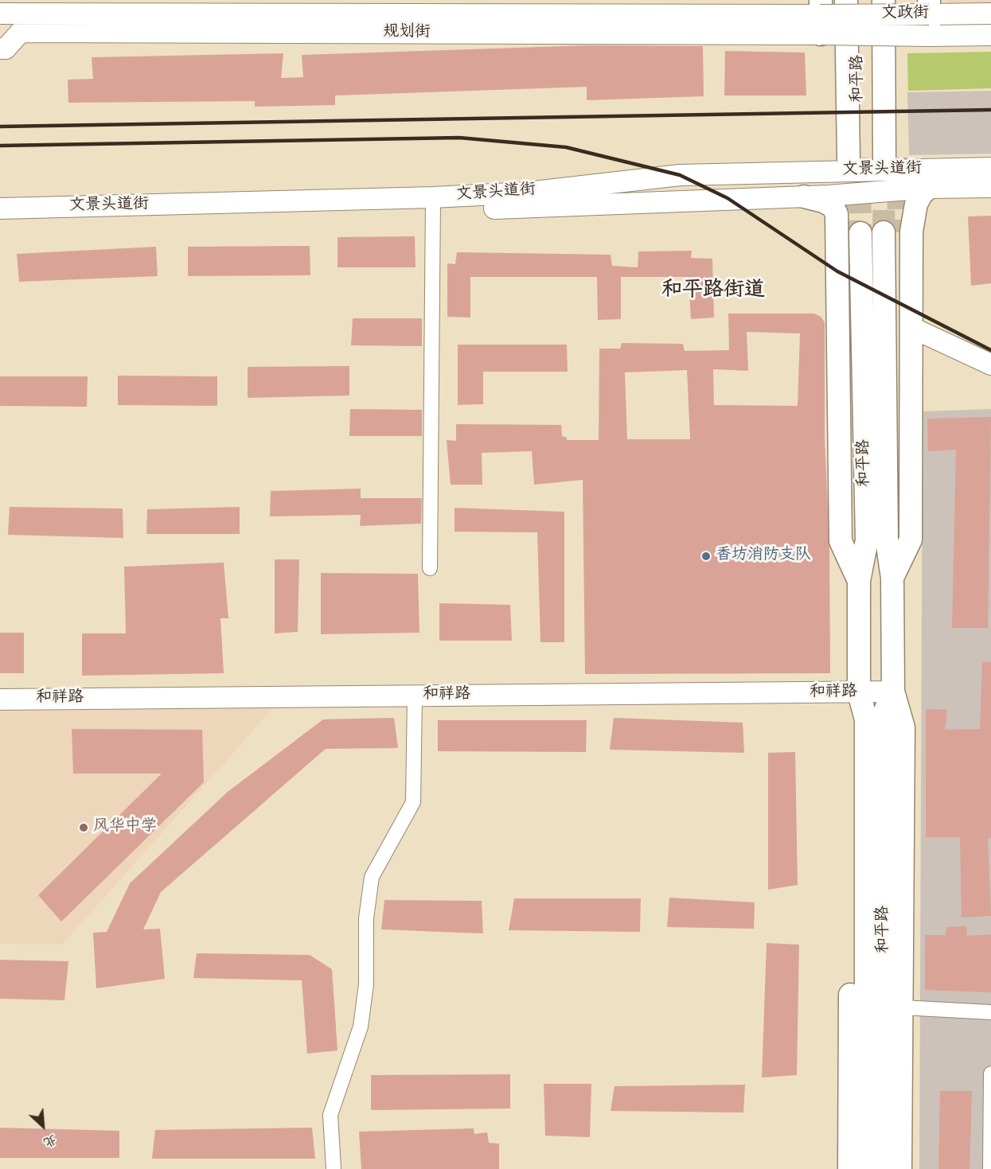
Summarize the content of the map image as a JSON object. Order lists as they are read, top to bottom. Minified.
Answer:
{"streets":{"main road":["文政街","规划街","和平路","文景头道街","和祥路"]},"crossings":[["文政街","规划街"],["和平路","和祥路"]],"districts":["和平路街道"],"places":["香坊消防支队","风华中学"],"north":"bottom right"}
